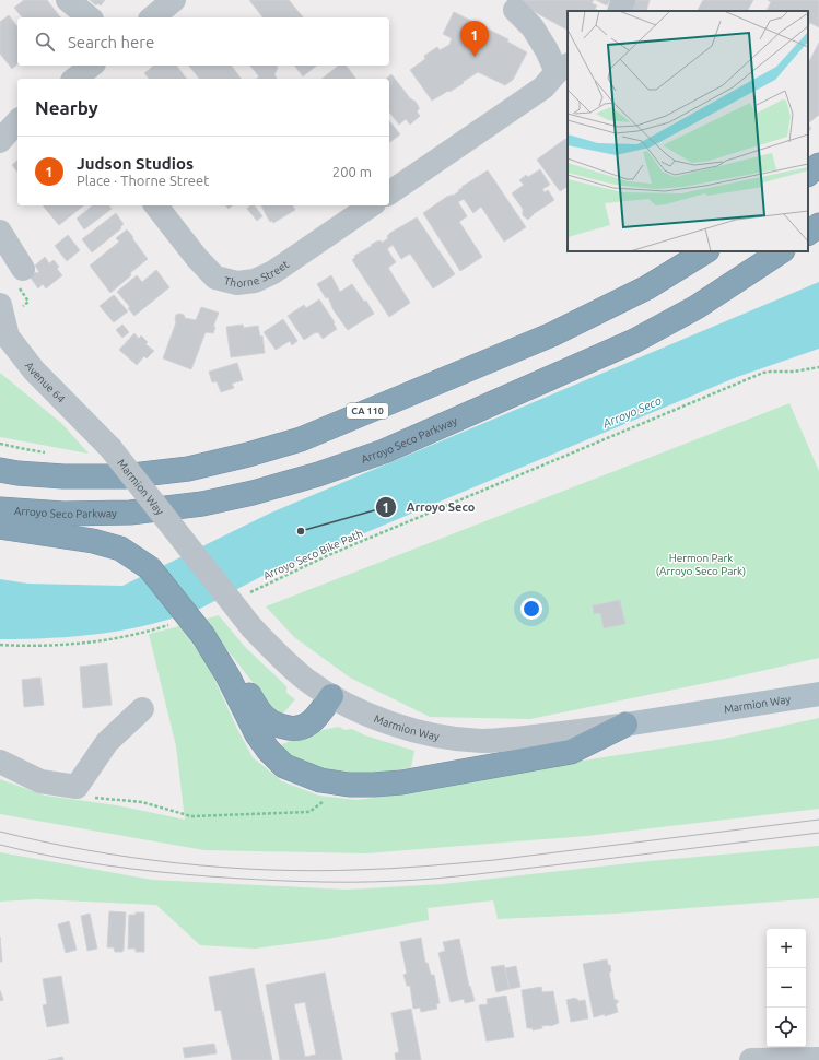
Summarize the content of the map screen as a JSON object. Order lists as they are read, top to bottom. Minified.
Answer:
{"streets":{"highway":["CA 110","Arroyo Seco Parkway"],"main road":["Marmion Way"],"street":["Thorne Street","Avenue 64"],"path":["Arroyo Seco Bike Path"]},"crossings":[["Avenue 64","Marmion Way"]],"water":["Arroyo Seco"],"parks":["Hermon Park (Arroyo Seco Park)"],"places":["Arroyo Seco"],"page":{"search":"Search here","pins":"1","heading":"Nearby","list":[{"mark":"1","name":"Judson Studios","note":"Place · Thorne Street","value":"200 m"}],"map_buttons":["+","−"]}}
